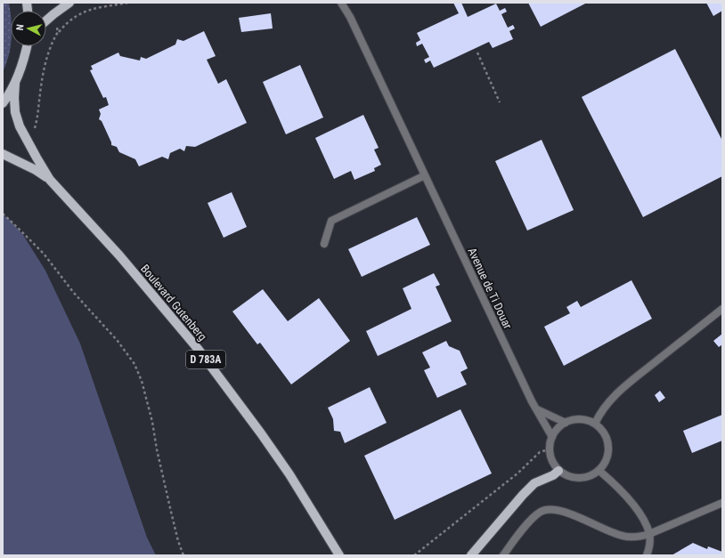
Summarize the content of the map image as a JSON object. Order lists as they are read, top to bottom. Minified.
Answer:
{"streets":{"main road":["Boulevard Gutenberg","D 783A"],"street":["Avenue de Ti Douar"]},"north":"left"}
